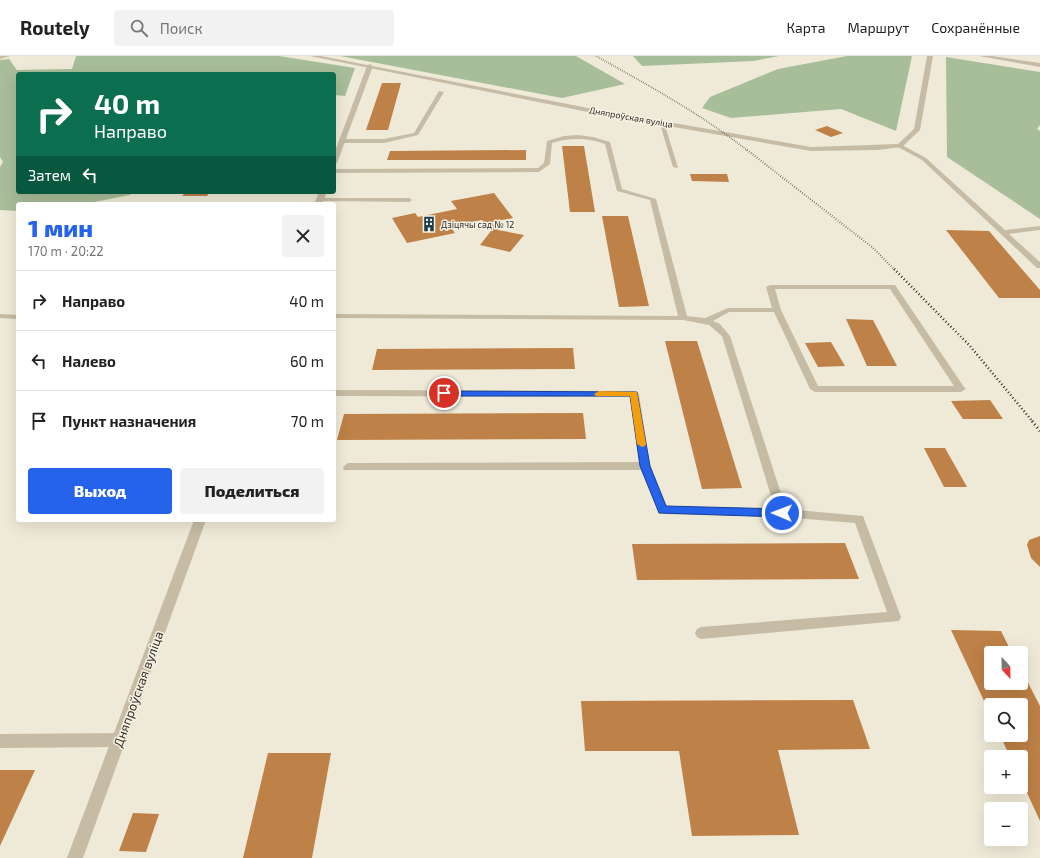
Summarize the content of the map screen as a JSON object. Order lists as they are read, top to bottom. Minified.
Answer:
{"streets":{"street":["Дняпроўская вуліца"]},"places":{"building":["Дзіцячы сад № 12"]},"north":"bottom","page":{"header":"Routely","search":"Поиск","nav":["Карта","Маршрут","Сохранённые"],"turn":["40 m","Направо"],"then":"Затем","heading":["1 мин","170 m · 20:22"],"list":[{"name":"Направо","value":"40 m"},{"name":"Налево","value":"60 m"},{"name":"Пункт назначения","value":"70 m"}],"buttons":["Выход","Поделиться"],"map_buttons":["+","−"]}}
